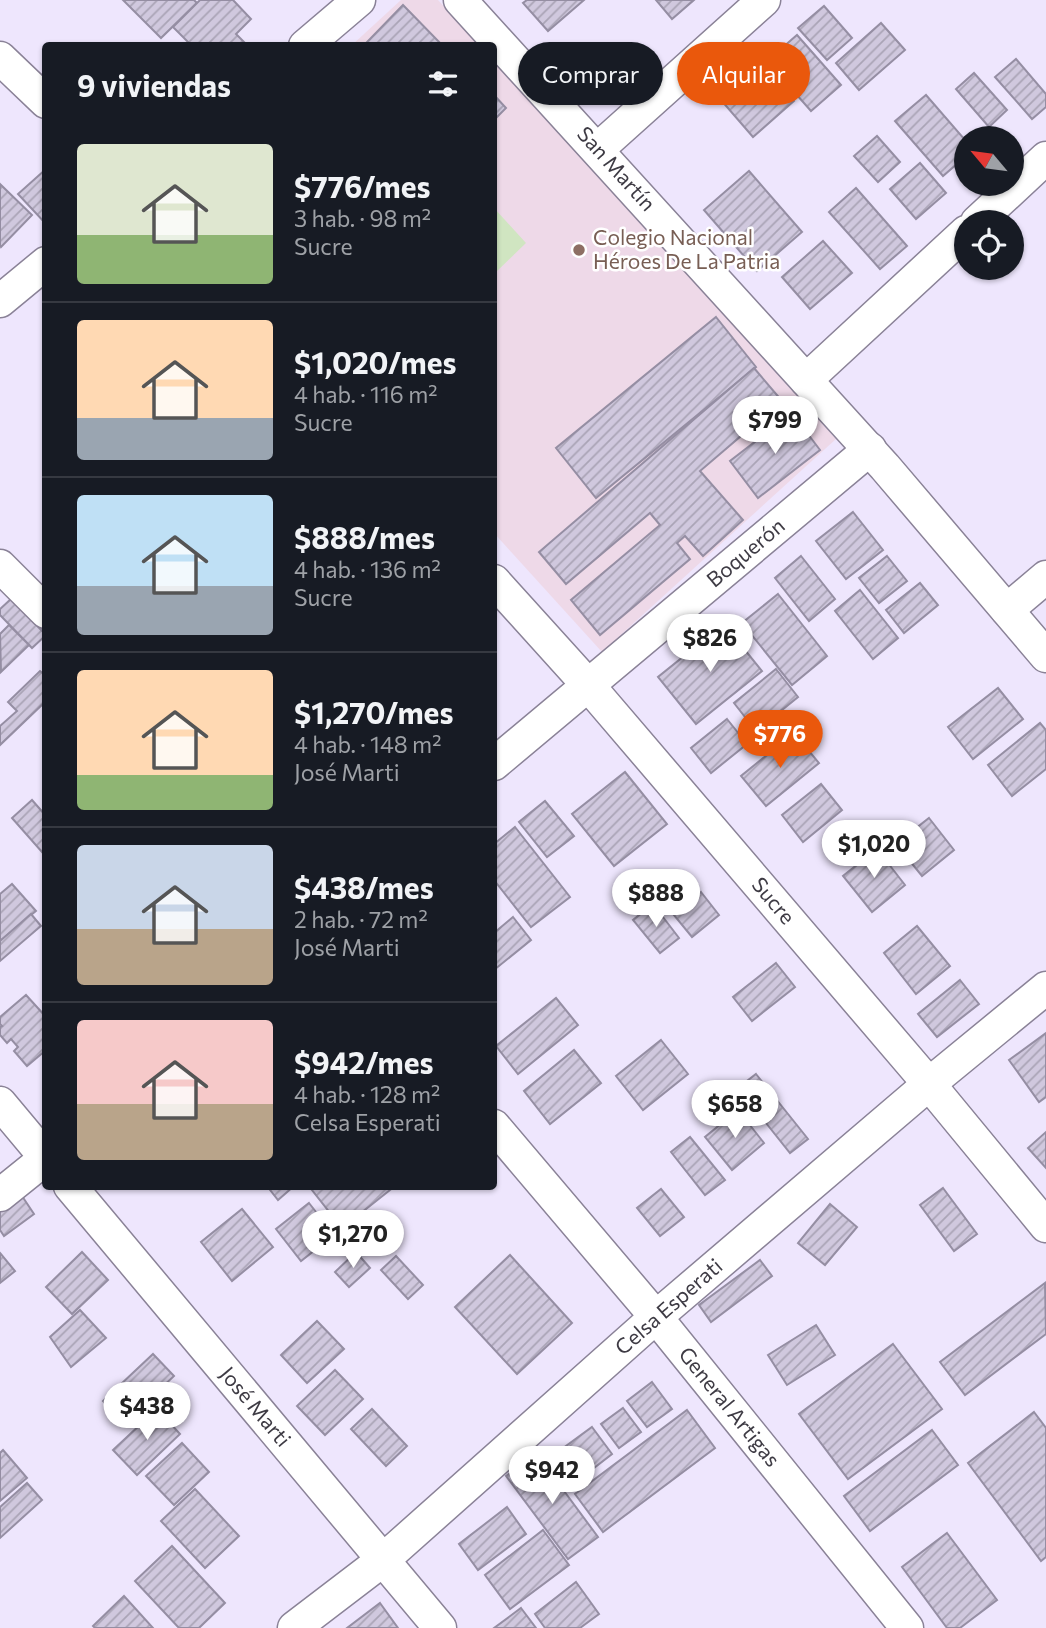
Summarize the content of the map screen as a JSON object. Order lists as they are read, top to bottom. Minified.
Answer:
{"streets":{"street":["San Martín","Boquerón","Sucre","Celsa Esperati","José Marti","General Artigas"]},"crossings":[["San Martín","Boquerón"],["Boquerón","Sucre"],["Sucre","Celsa Esperati"],["Celsa Esperati","José Marti"],["Celsa Esperati","General Artigas"]],"places":["Colegio Nacional Héroes De La Patria"],"north":"top left","page":{"chip":["Comprar","Alquilar"],"heading":"9 viviendas","list":[{"name":"$776/mes","note":"3 hab. · 98 m² · Sucre"},{"name":"$1,020/mes","note":"4 hab. · 116 m² · Sucre"},{"name":"$888/mes","note":"4 hab. · 136 m² · Sucre"},{"name":"$1,270/mes","note":"4 hab. · 148 m² · José Marti"},{"name":"$438/mes","note":"2 hab. · 72 m² · José Marti"},{"name":"$942/mes","note":"4 hab. · 128 m² · Celsa Esperati"}],"price":["$799","$826","$776","$1,020","$888","$658","$1,270","$438","$942"]}}
